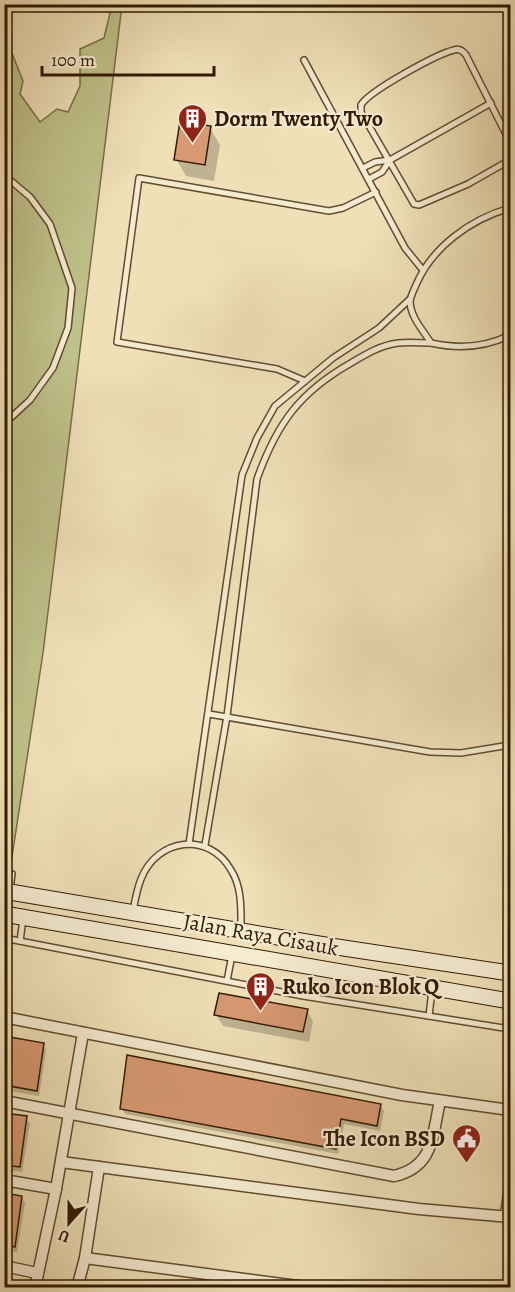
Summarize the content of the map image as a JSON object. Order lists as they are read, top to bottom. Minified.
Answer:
{"streets":{"main road":["Jalan Raya Cisauk"]},"places":{"building":["Dorm Twenty Two","Ruko Icon Blok Q"],"public building":["The Icon BSD"]},"scale_bar":"100 m","north":"bottom"}
